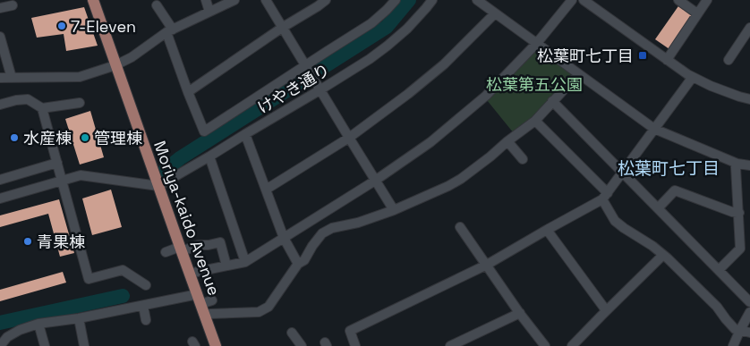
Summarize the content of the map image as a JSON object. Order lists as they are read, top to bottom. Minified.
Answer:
{"streets":{"main road":["Moriya-kaido Avenue"],"street":["けやき通り"]},"crossings":[["けやき通り","Moriya-kaido Avenue"]],"districts":["松葉町七丁目"],"parks":["松葉第五公園"],"places":{"other":["7-Eleven","水産棟","管理棟","青果棟"],"transit":["松葉町七丁目"]}}
